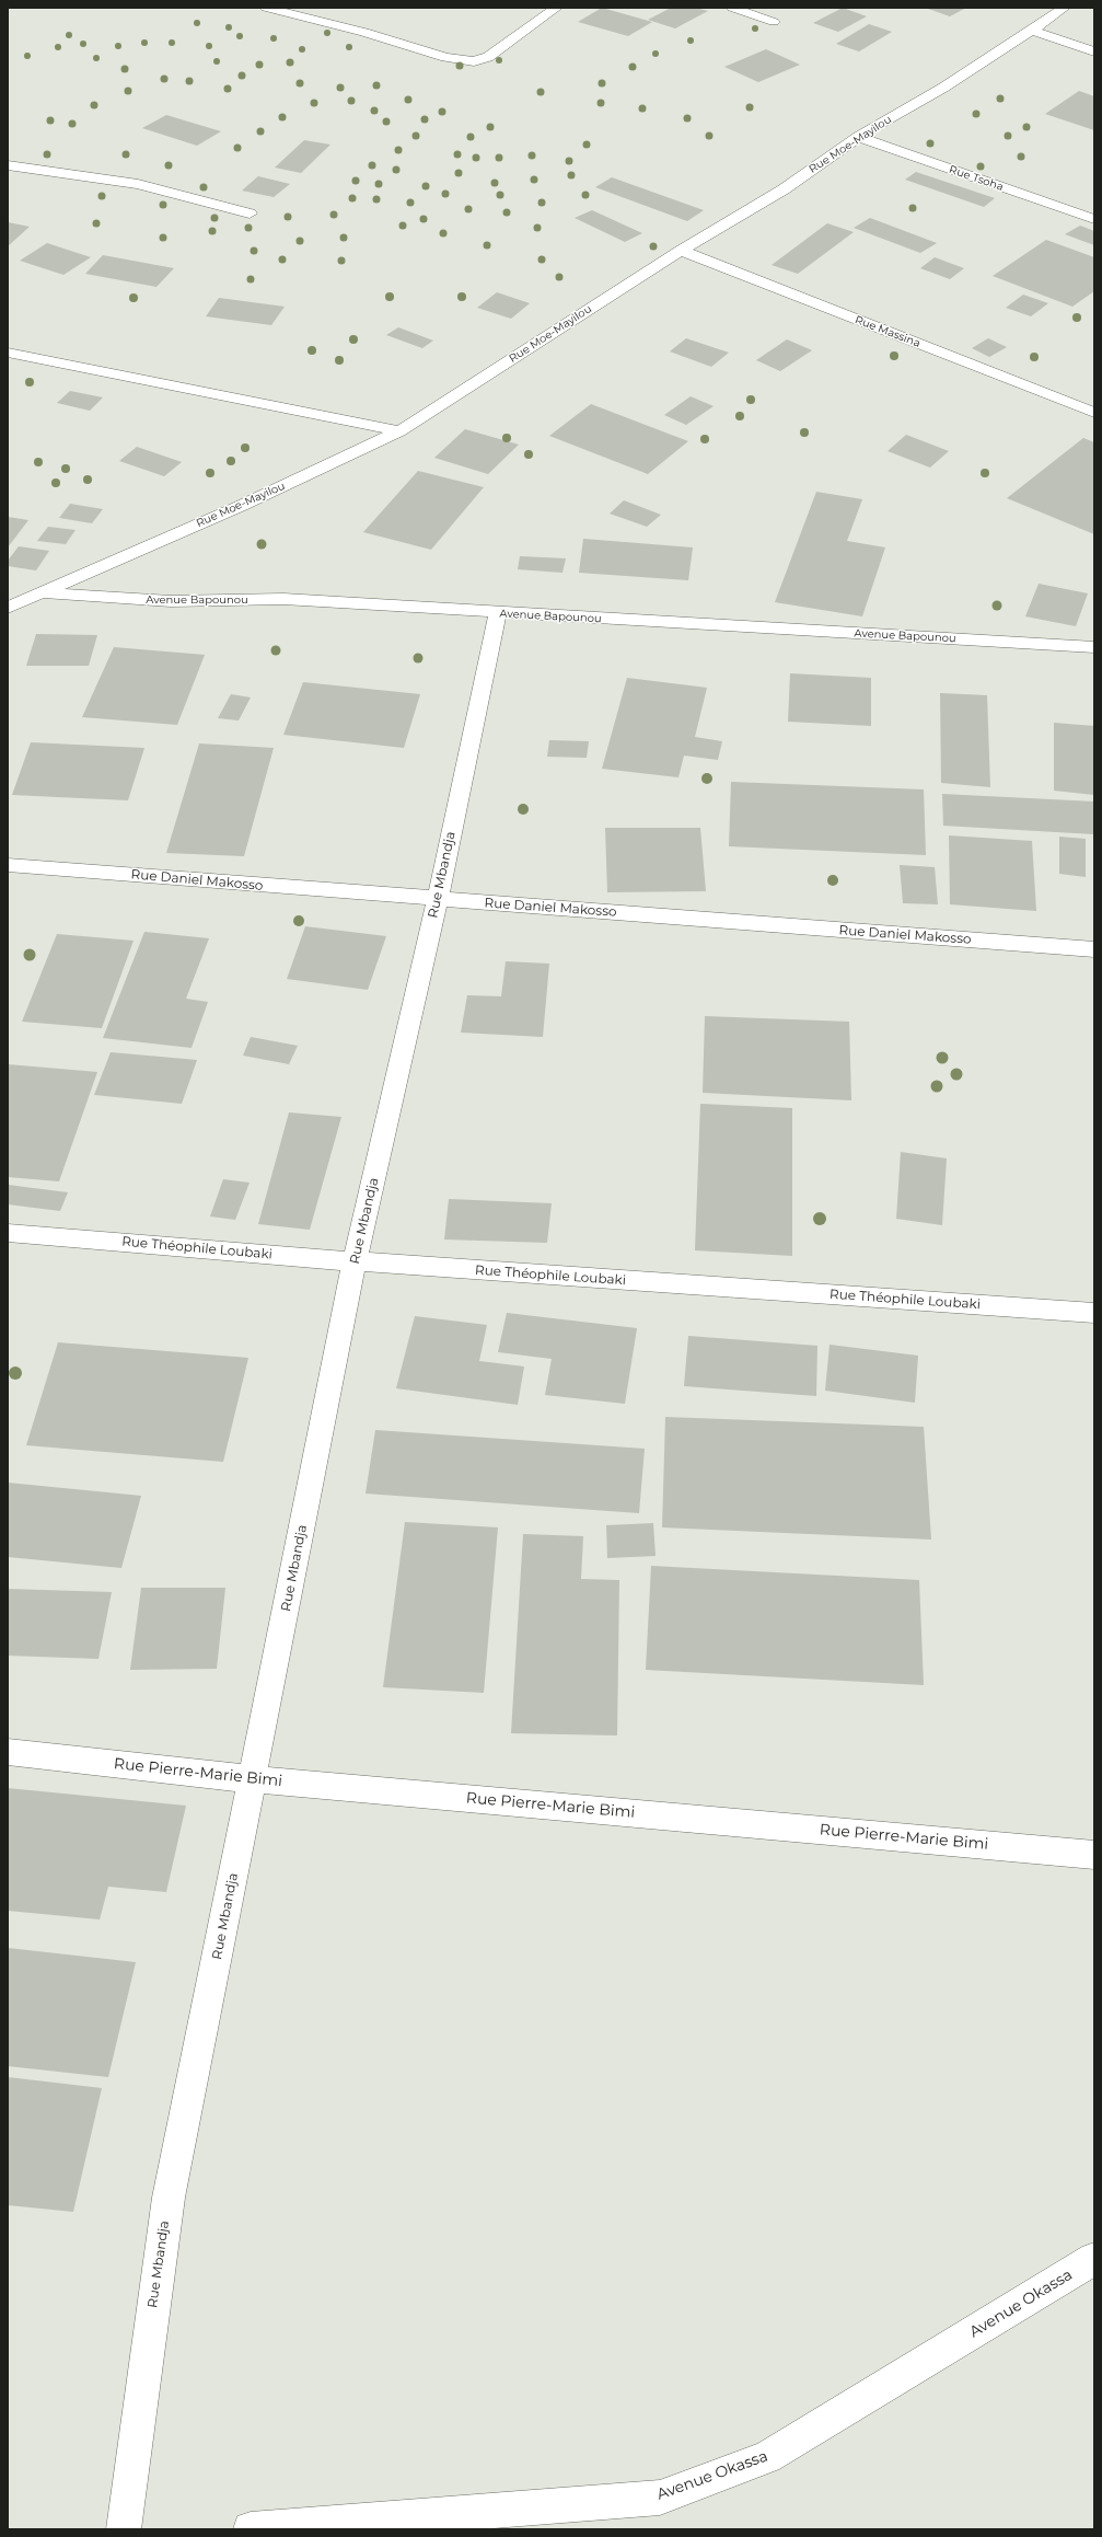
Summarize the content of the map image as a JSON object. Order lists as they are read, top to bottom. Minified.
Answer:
{"streets":{"street":["Rue Moe-Mayilou","Rue Tsoha","Rue Massina","Avenue Bapounou","Rue Mbandja","Rue Daniel Makosso","Rue Théophile Loubaki","Rue Pierre-Marie Bimi","Avenue Okassa"]},"crossings":[["Rue Moe-Mayilou","Rue Tsoha"],["Rue Moe-Mayilou","Rue Massina"],["Rue Moe-Mayilou","Avenue Bapounou"],["Avenue Bapounou","Rue Mbandja"],["Rue Mbandja","Rue Daniel Makosso"],["Rue Mbandja","Rue Théophile Loubaki"],["Rue Mbandja","Rue Pierre-Marie Bimi"]]}
